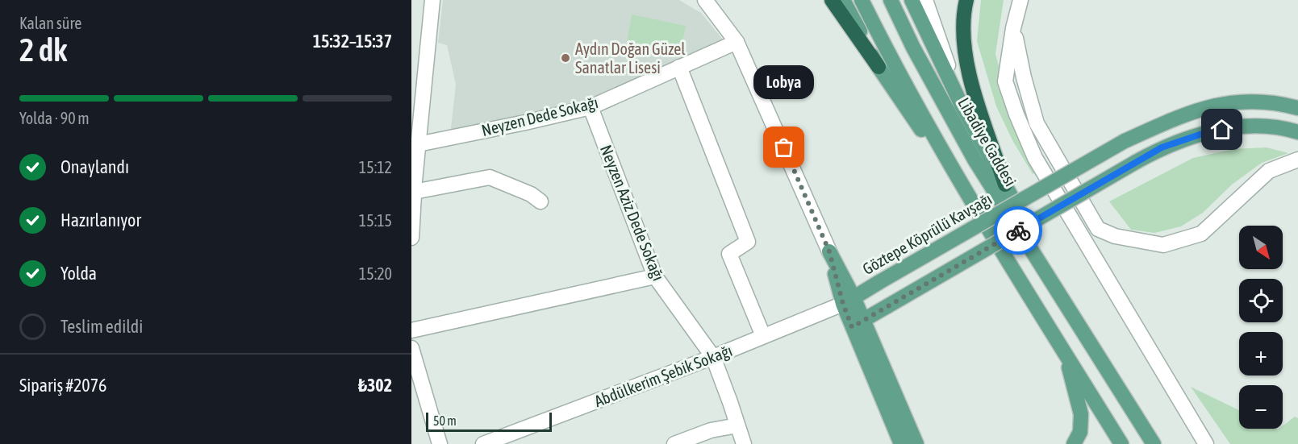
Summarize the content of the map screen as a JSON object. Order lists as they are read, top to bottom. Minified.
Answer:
{"streets":{"main road":["Libadiye Caddesi","Göztepe Köprülü Kavşağı"],"street":["Neyzen Dede Sokağı","Neyzen Aziz Dede Sokağı","Abdülkerim Şebik Sokağı"]},"crossings":[["Neyzen Dede Sokağı","Neyzen Aziz Dede Sokağı"],["Neyzen Aziz Dede Sokağı","Abdülkerim Şebik Sokağı"],["Göztepe Köprülü Kavşağı","Abdülkerim Şebik Sokağı"]],"places":["Aydın Doğan Güzel Sanatlar Lisesi","Lobya"],"scale_bar":"50 m","north":"bottom right","page":{"heading":["2 dk","Kalan süre","15:32–15:37"],"panel":["Sipariş #2076","₺302"],"bubble":"Lobya","bar":"Yolda · 90 m","list":[["Onaylandı","15:12"],["Hazırlanıyor","15:15"],["Yolda","15:20"],"Teslim edildi"],"map_buttons":["+","−"],"scale":"50 m"}}
